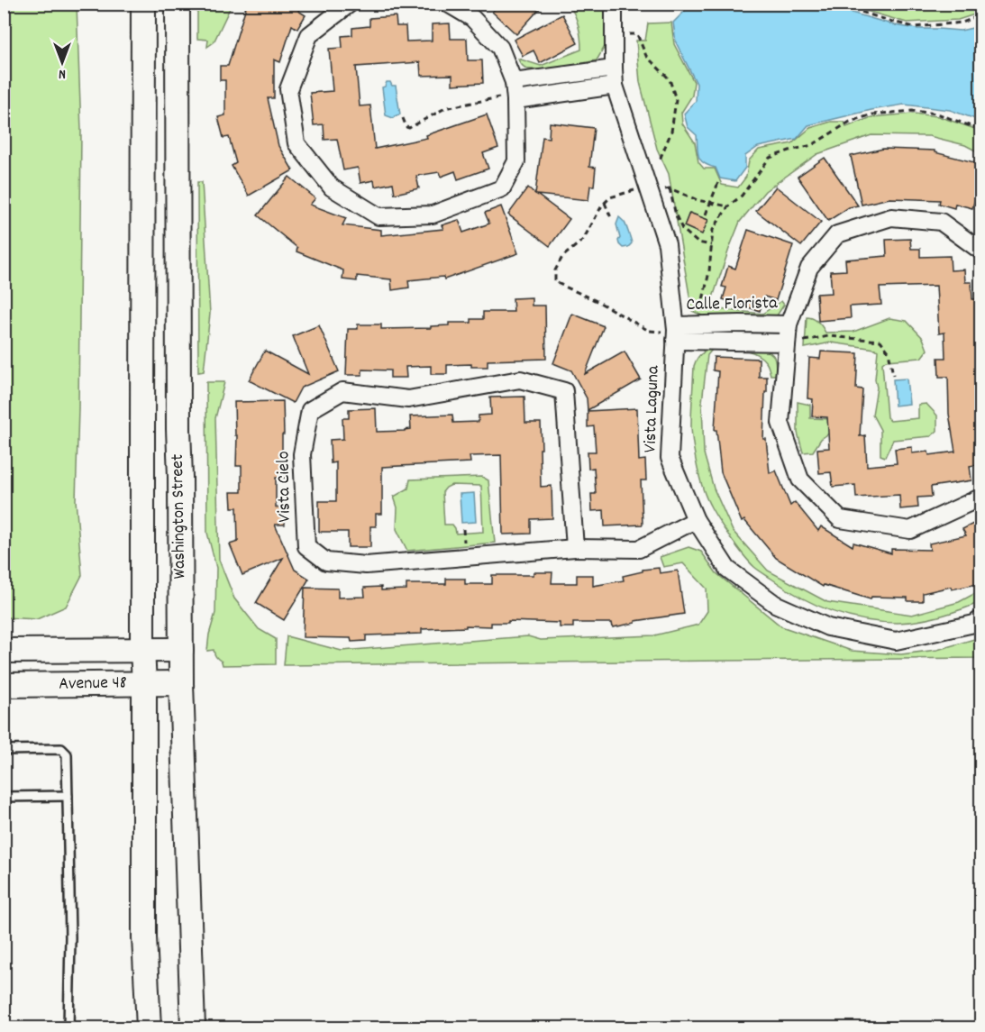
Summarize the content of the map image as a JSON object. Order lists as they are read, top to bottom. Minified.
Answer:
{"streets":{"main road":["Washington Street","Avenue 48"],"street":["Calle Florista","Vista Laguna","Vista Cielo"]},"crossings":[["Calle Florista","Vista Laguna"],["Vista Laguna","Vista Cielo"],["Washington Street","Avenue 48"]],"north":"bottom"}
